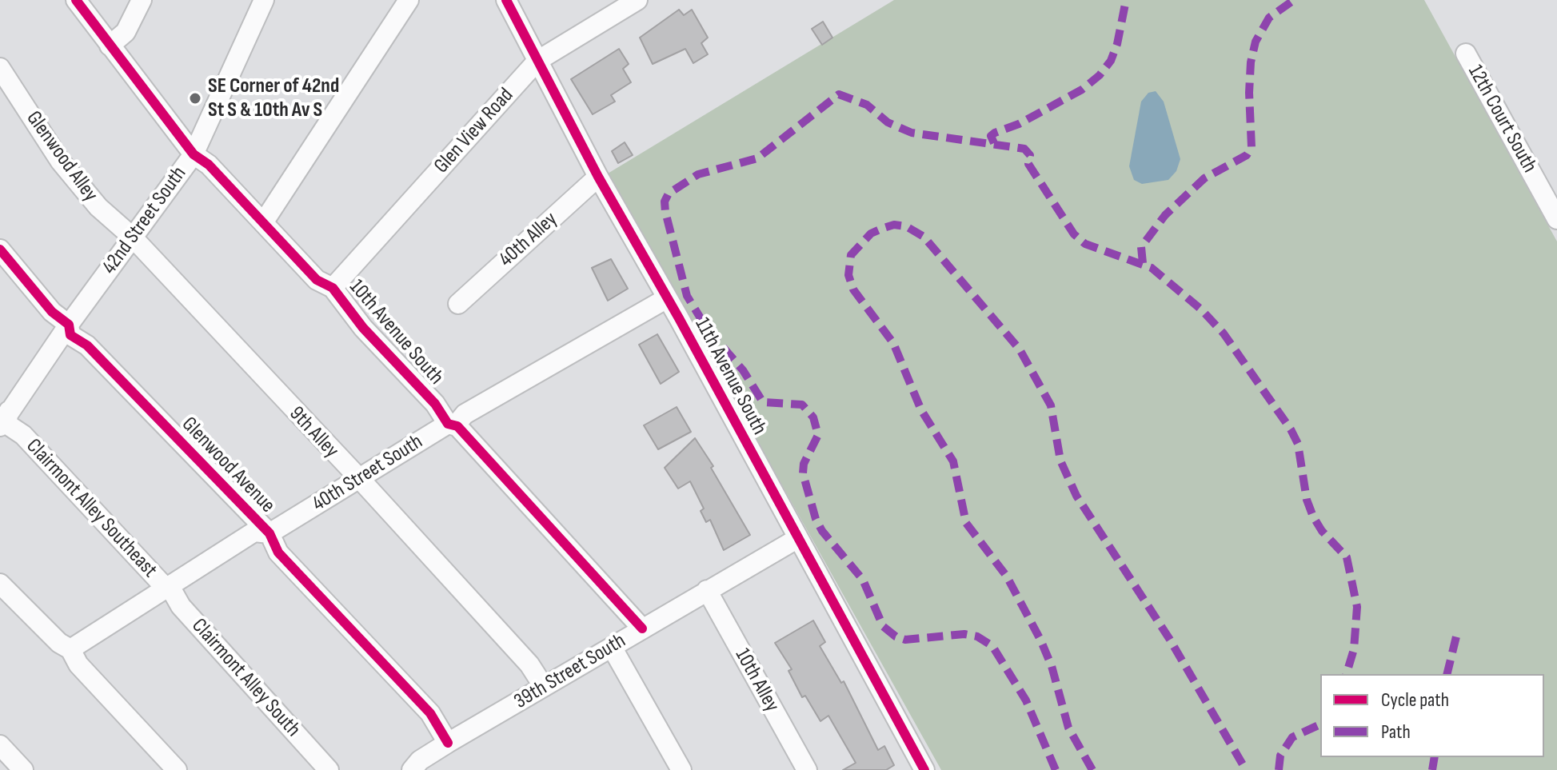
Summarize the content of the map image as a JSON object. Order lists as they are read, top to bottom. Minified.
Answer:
{"streets":{"street":["12th Court South","Glen View Road","Glenwood Alley","42nd Street South","40th Alley","10th Avenue South","11th Avenue South","9th Alley","Glenwood Avenue","40th Street South","Clairmont Alley Southeast","39th Street South","Clairmont Alley South","10th Alley"]},"crossings":[["Glen View Road","10th Avenue South"],["Glen View Road","11th Avenue South"],["Glenwood Alley","42nd Street South"],["Glenwood Alley","9th Alley"],["42nd Street South","10th Avenue South"],["42nd Street South","9th Alley"],["42nd Street South","Glenwood Avenue"],["42nd Street South","Clairmont Alley Southeast"],["40th Alley","11th Avenue South"],["10th Avenue South","40th Street South"],["10th Avenue South","39th Street South"],["11th Avenue South","40th Street South"],["11th Avenue South","39th Street South"],["9th Alley","40th Street South"],["9th Alley","39th Street South"],["Glenwood Avenue","40th Street South"],["Glenwood Avenue","39th Street South"],["40th Street South","Clairmont Alley Southeast"],["40th Street South","Clairmont Alley South"],["Clairmont Alley Southeast","Clairmont Alley South"],["39th Street South","10th Alley"]],"places":["SE Corner of 42nd St S & 10th Av S"],"legend":["Cycle path","Path"]}
